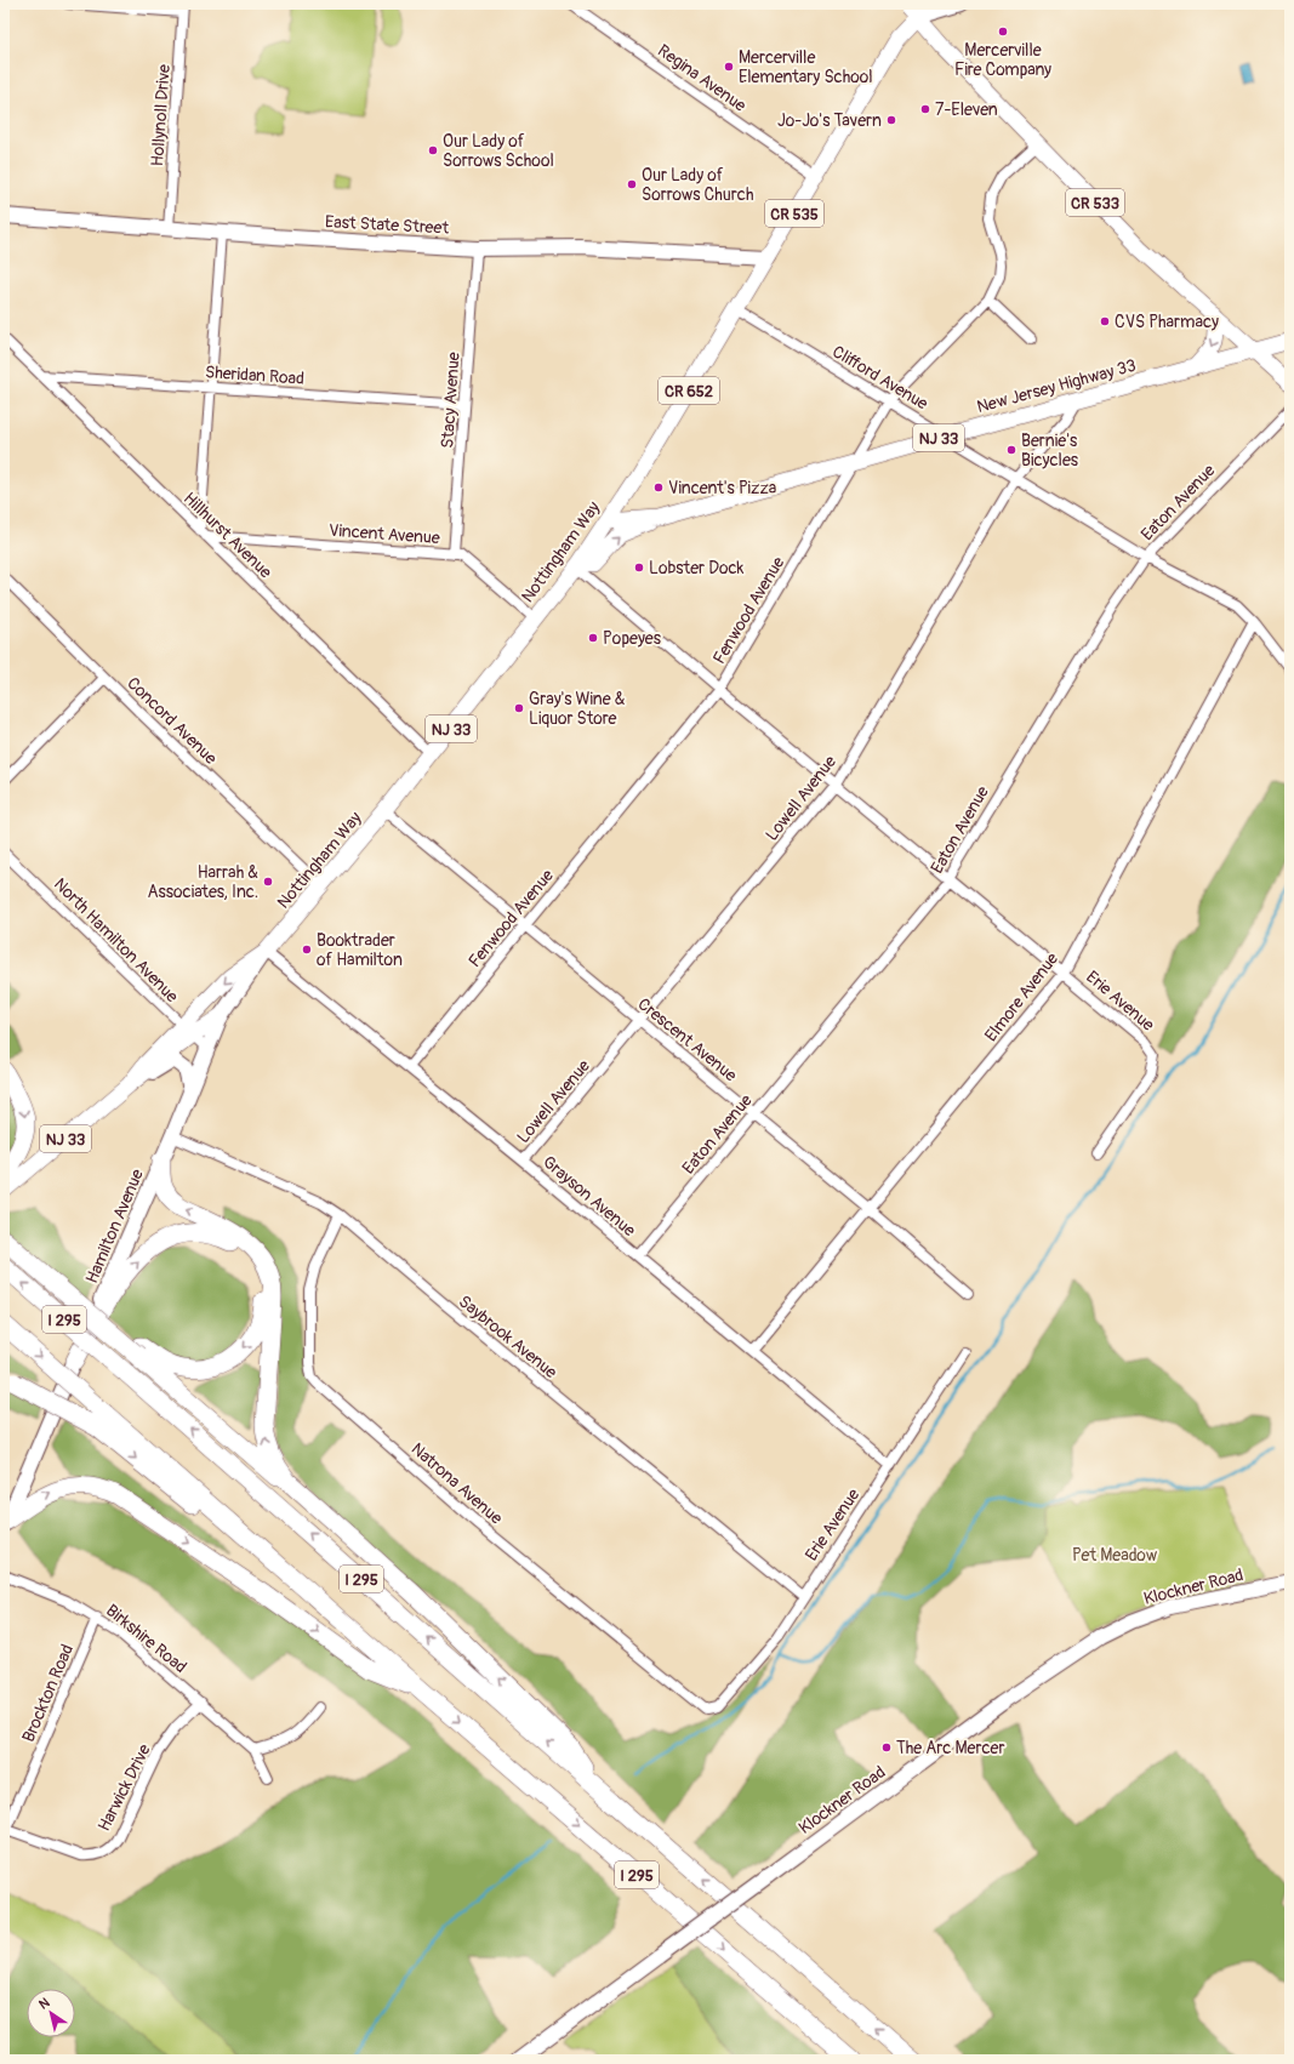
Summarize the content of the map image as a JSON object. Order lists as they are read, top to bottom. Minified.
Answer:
{"streets":{"highway":["I 295"],"main road":["CR 533","CR 535","East State Street","New Jersey Highway 33","CR 652","NJ 33","Nottingham Way","Hamilton Avenue","Klockner Road"],"street":["Regina Avenue","Hollynoll Drive","Sheridan Road","Clifford Avenue","Stacy Avenue","Eaton Avenue","Vincent Avenue","Hillhurst Avenue","Fenwood Avenue","Concord Avenue","Lowell Avenue","North Hamilton Avenue","Elmore Avenue","Erie Avenue","Crescent Avenue","Grayson Avenue","Saybrook Avenue","Natrona Avenue","Birkshire Road","Brockton Road","Harwick Drive"]},"crossings":[["Regina Avenue","Nottingham Way"],["Hollynoll Drive","East State Street"],["CR 533","New Jersey Highway 33"],["CR 533","Nottingham Way"],["CR 533","Fenwood Avenue"],["East State Street","Stacy Avenue"],["East State Street","Nottingham Way"],["Sheridan Road","Stacy Avenue"],["Sheridan Road","Hillhurst Avenue"],["Clifford Avenue","New Jersey Highway 33"],["Clifford Avenue","Eaton Avenue"],["Clifford Avenue","Nottingham Way"],["Clifford Avenue","Fenwood Avenue"],["Clifford Avenue","Lowell Avenue"],["Clifford Avenue","Elmore Avenue"],["New Jersey Highway 33","Nottingham Way"],["New Jersey Highway 33","Fenwood Avenue"],["New Jersey Highway 33","Lowell Avenue"],["Stacy Avenue","Vincent Avenue"],["Eaton Avenue","Erie Avenue"],["Eaton Avenue","Crescent Avenue"],["Eaton Avenue","Grayson Avenue"],["Vincent Avenue","Hillhurst Avenue"],["Vincent Avenue","Nottingham Way"],["Hillhurst Avenue","Nottingham Way"],["Nottingham Way","Concord Avenue"],["Nottingham Way","North Hamilton Avenue"],["Nottingham Way","Erie Avenue"],["Nottingham Way","Crescent Avenue"],["Nottingham Way","Grayson Avenue"],["Nottingham Way","Hamilton Avenue"],["Fenwood Avenue","Erie Avenue"],["Fenwood Avenue","Crescent Avenue"],["Fenwood Avenue","Grayson Avenue"],["Lowell Avenue","Erie Avenue"],["Lowell Avenue","Crescent Avenue"],["Lowell Avenue","Grayson Avenue"],["North Hamilton Avenue","Hamilton Avenue"],["Elmore Avenue","Erie Avenue"],["Elmore Avenue","Crescent Avenue"],["Elmore Avenue","Grayson Avenue"],["Erie Avenue","Grayson Avenue"],["Erie Avenue","Saybrook Avenue"],["Erie Avenue","Natrona Avenue"],["Grayson Avenue","Hamilton Avenue"],["Hamilton Avenue","Saybrook Avenue"],["Saybrook Avenue","Natrona Avenue"],["Birkshire Road","Brockton Road"],["Birkshire Road","Harwick Drive"],["Brockton Road","Harwick Drive"]],"parks":["Pet Meadow"],"places":["Mercerville Fire Company","Mercerville Elementary School","7-Eleven","Jo-Jo's Tavern","Our Lady of Sorrows School","Our Lady of Sorrows Church","CVS Pharmacy","Bernie's Bicycles","Vincent's Pizza","Lobster Dock","Popeyes","Gray's Wine & Liquor Store","Harrah & Associates, Inc.","Booktrader of Hamilton","The Arc Mercer"],"north":"top left"}
